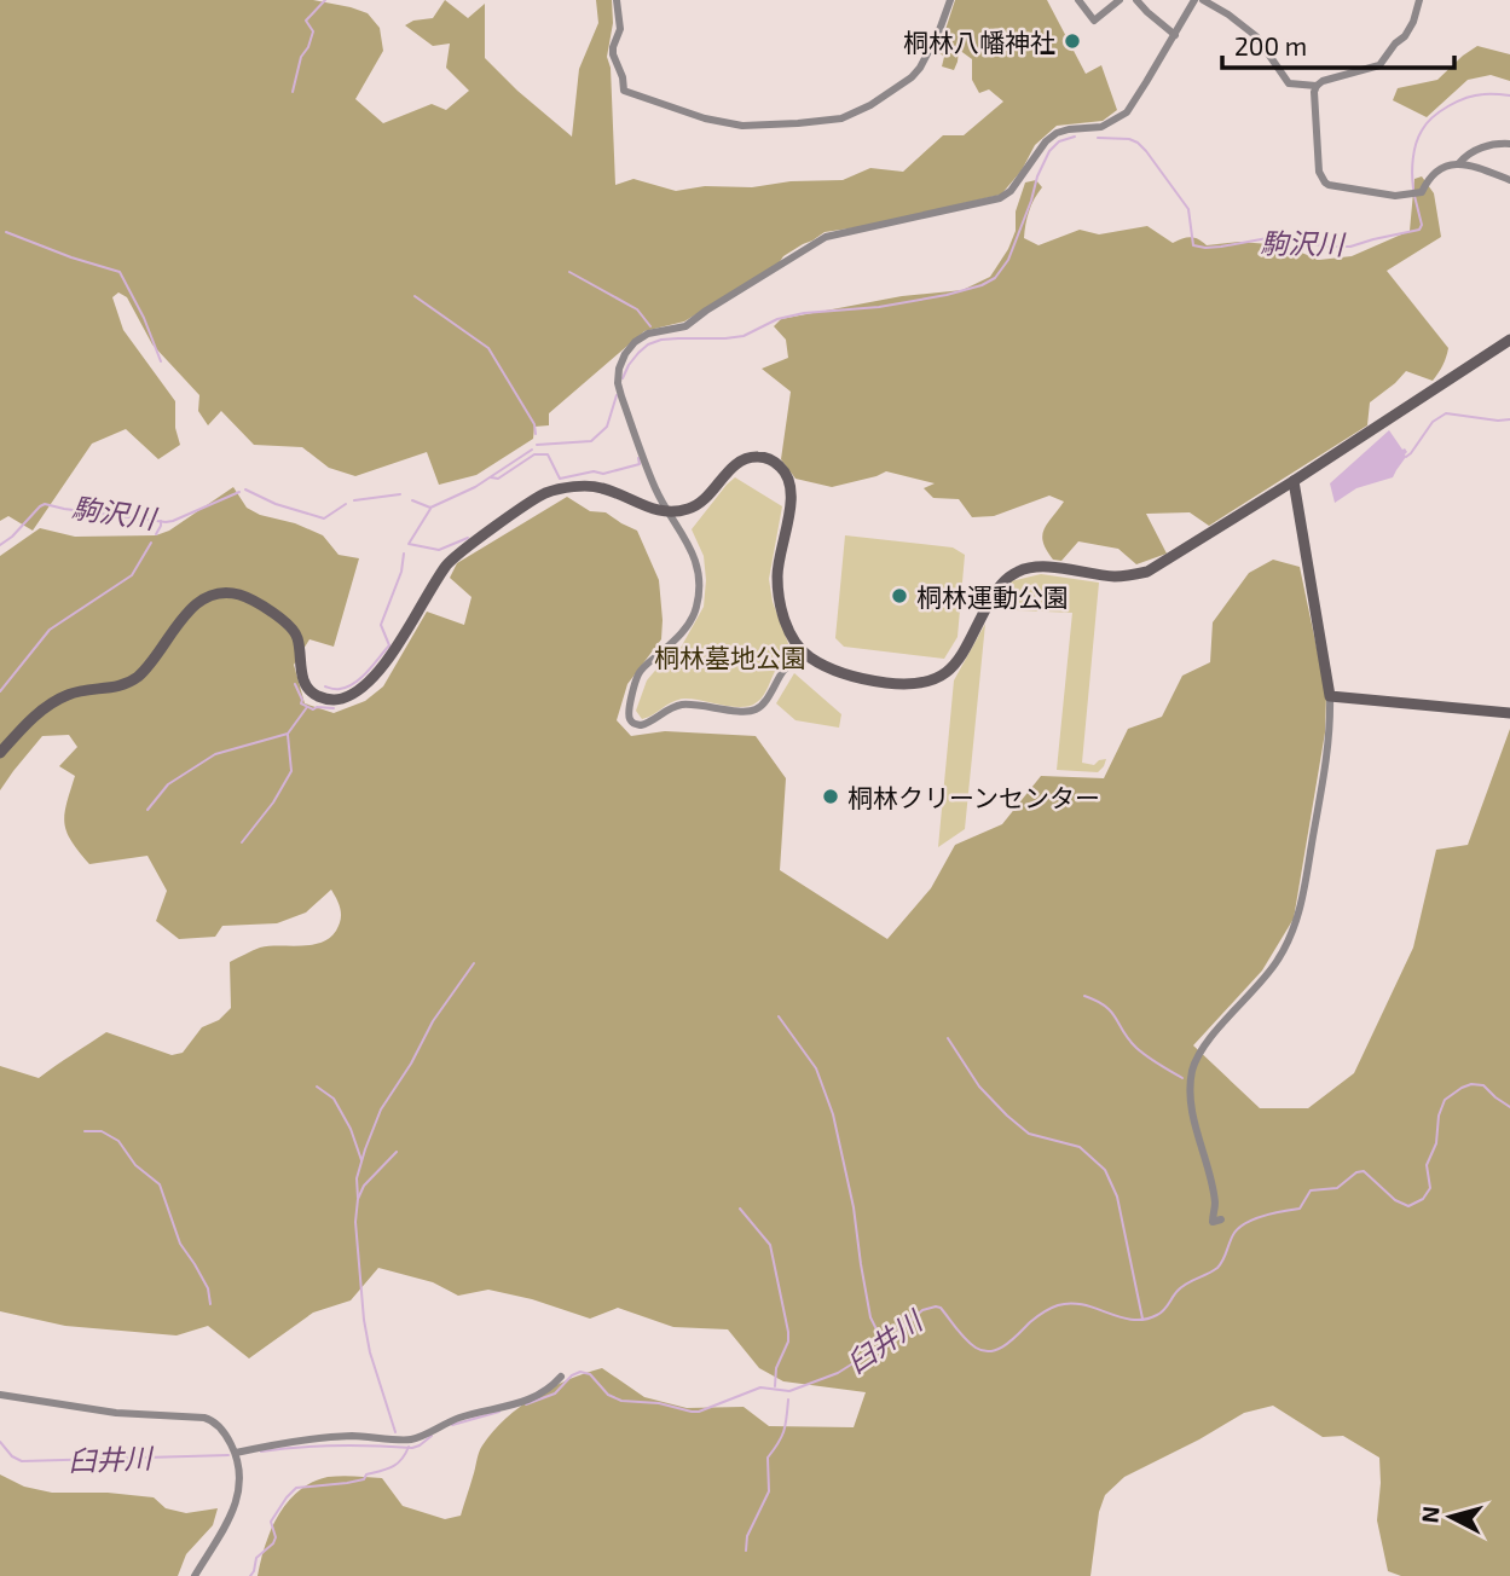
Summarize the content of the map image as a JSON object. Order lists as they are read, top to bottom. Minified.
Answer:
{"water":["駒沢川","臼井川"],"parks":["桐林墓地公園"],"places":["桐林八幡神社","桐林運動公園","桐林クリーンセンター"],"scale_bar":"200 m","north":"left"}
